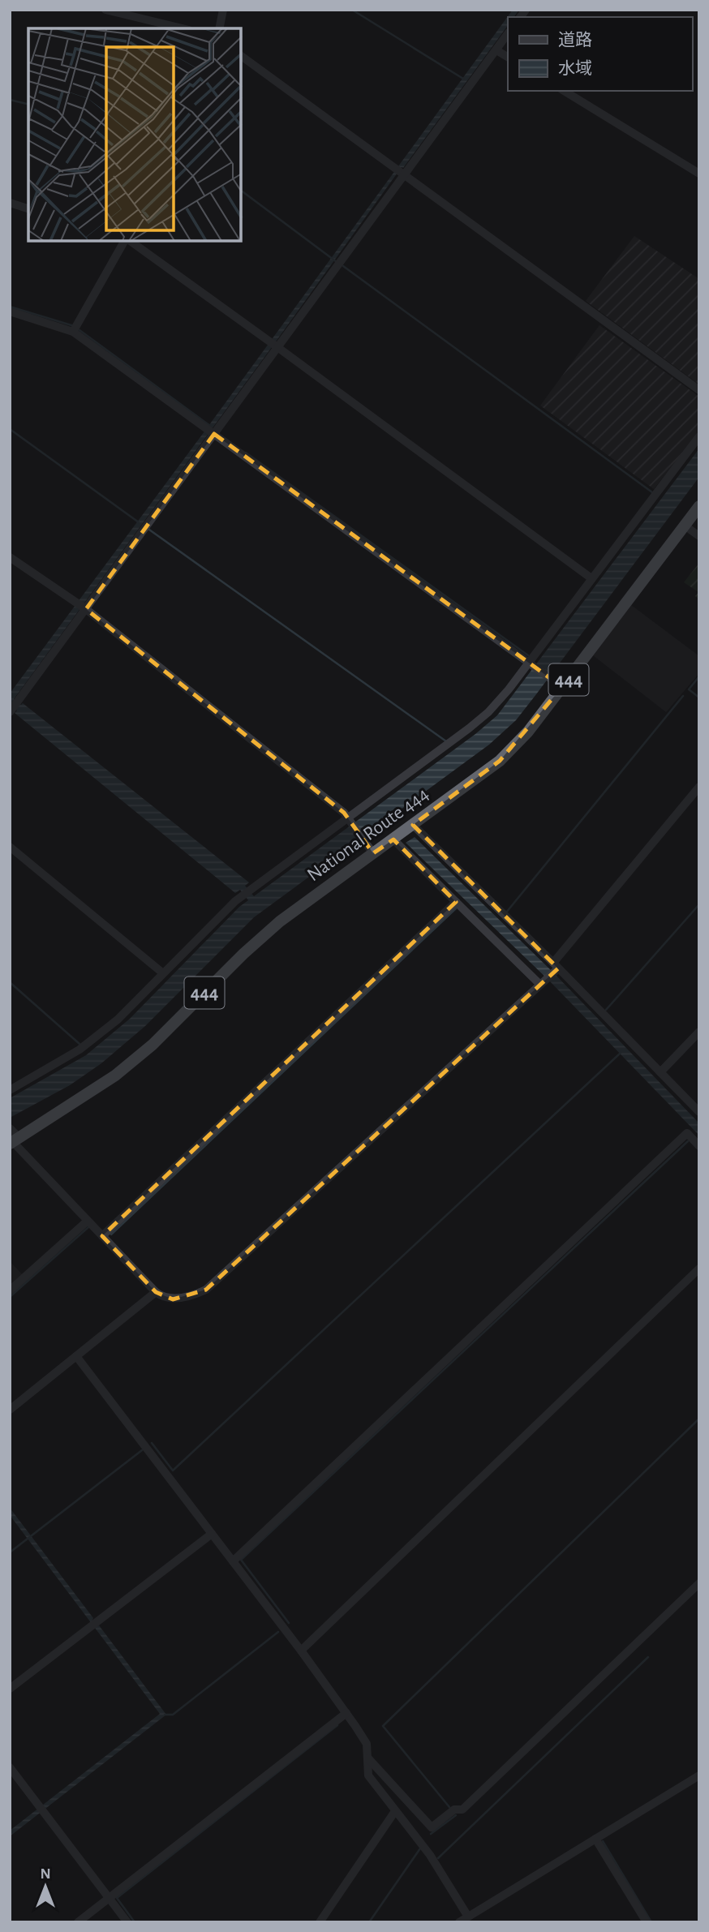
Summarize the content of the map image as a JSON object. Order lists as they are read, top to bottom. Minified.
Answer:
{"streets":{"highway":["444","National Route 444"]},"legend":["道路","水域"],"north":"top"}
